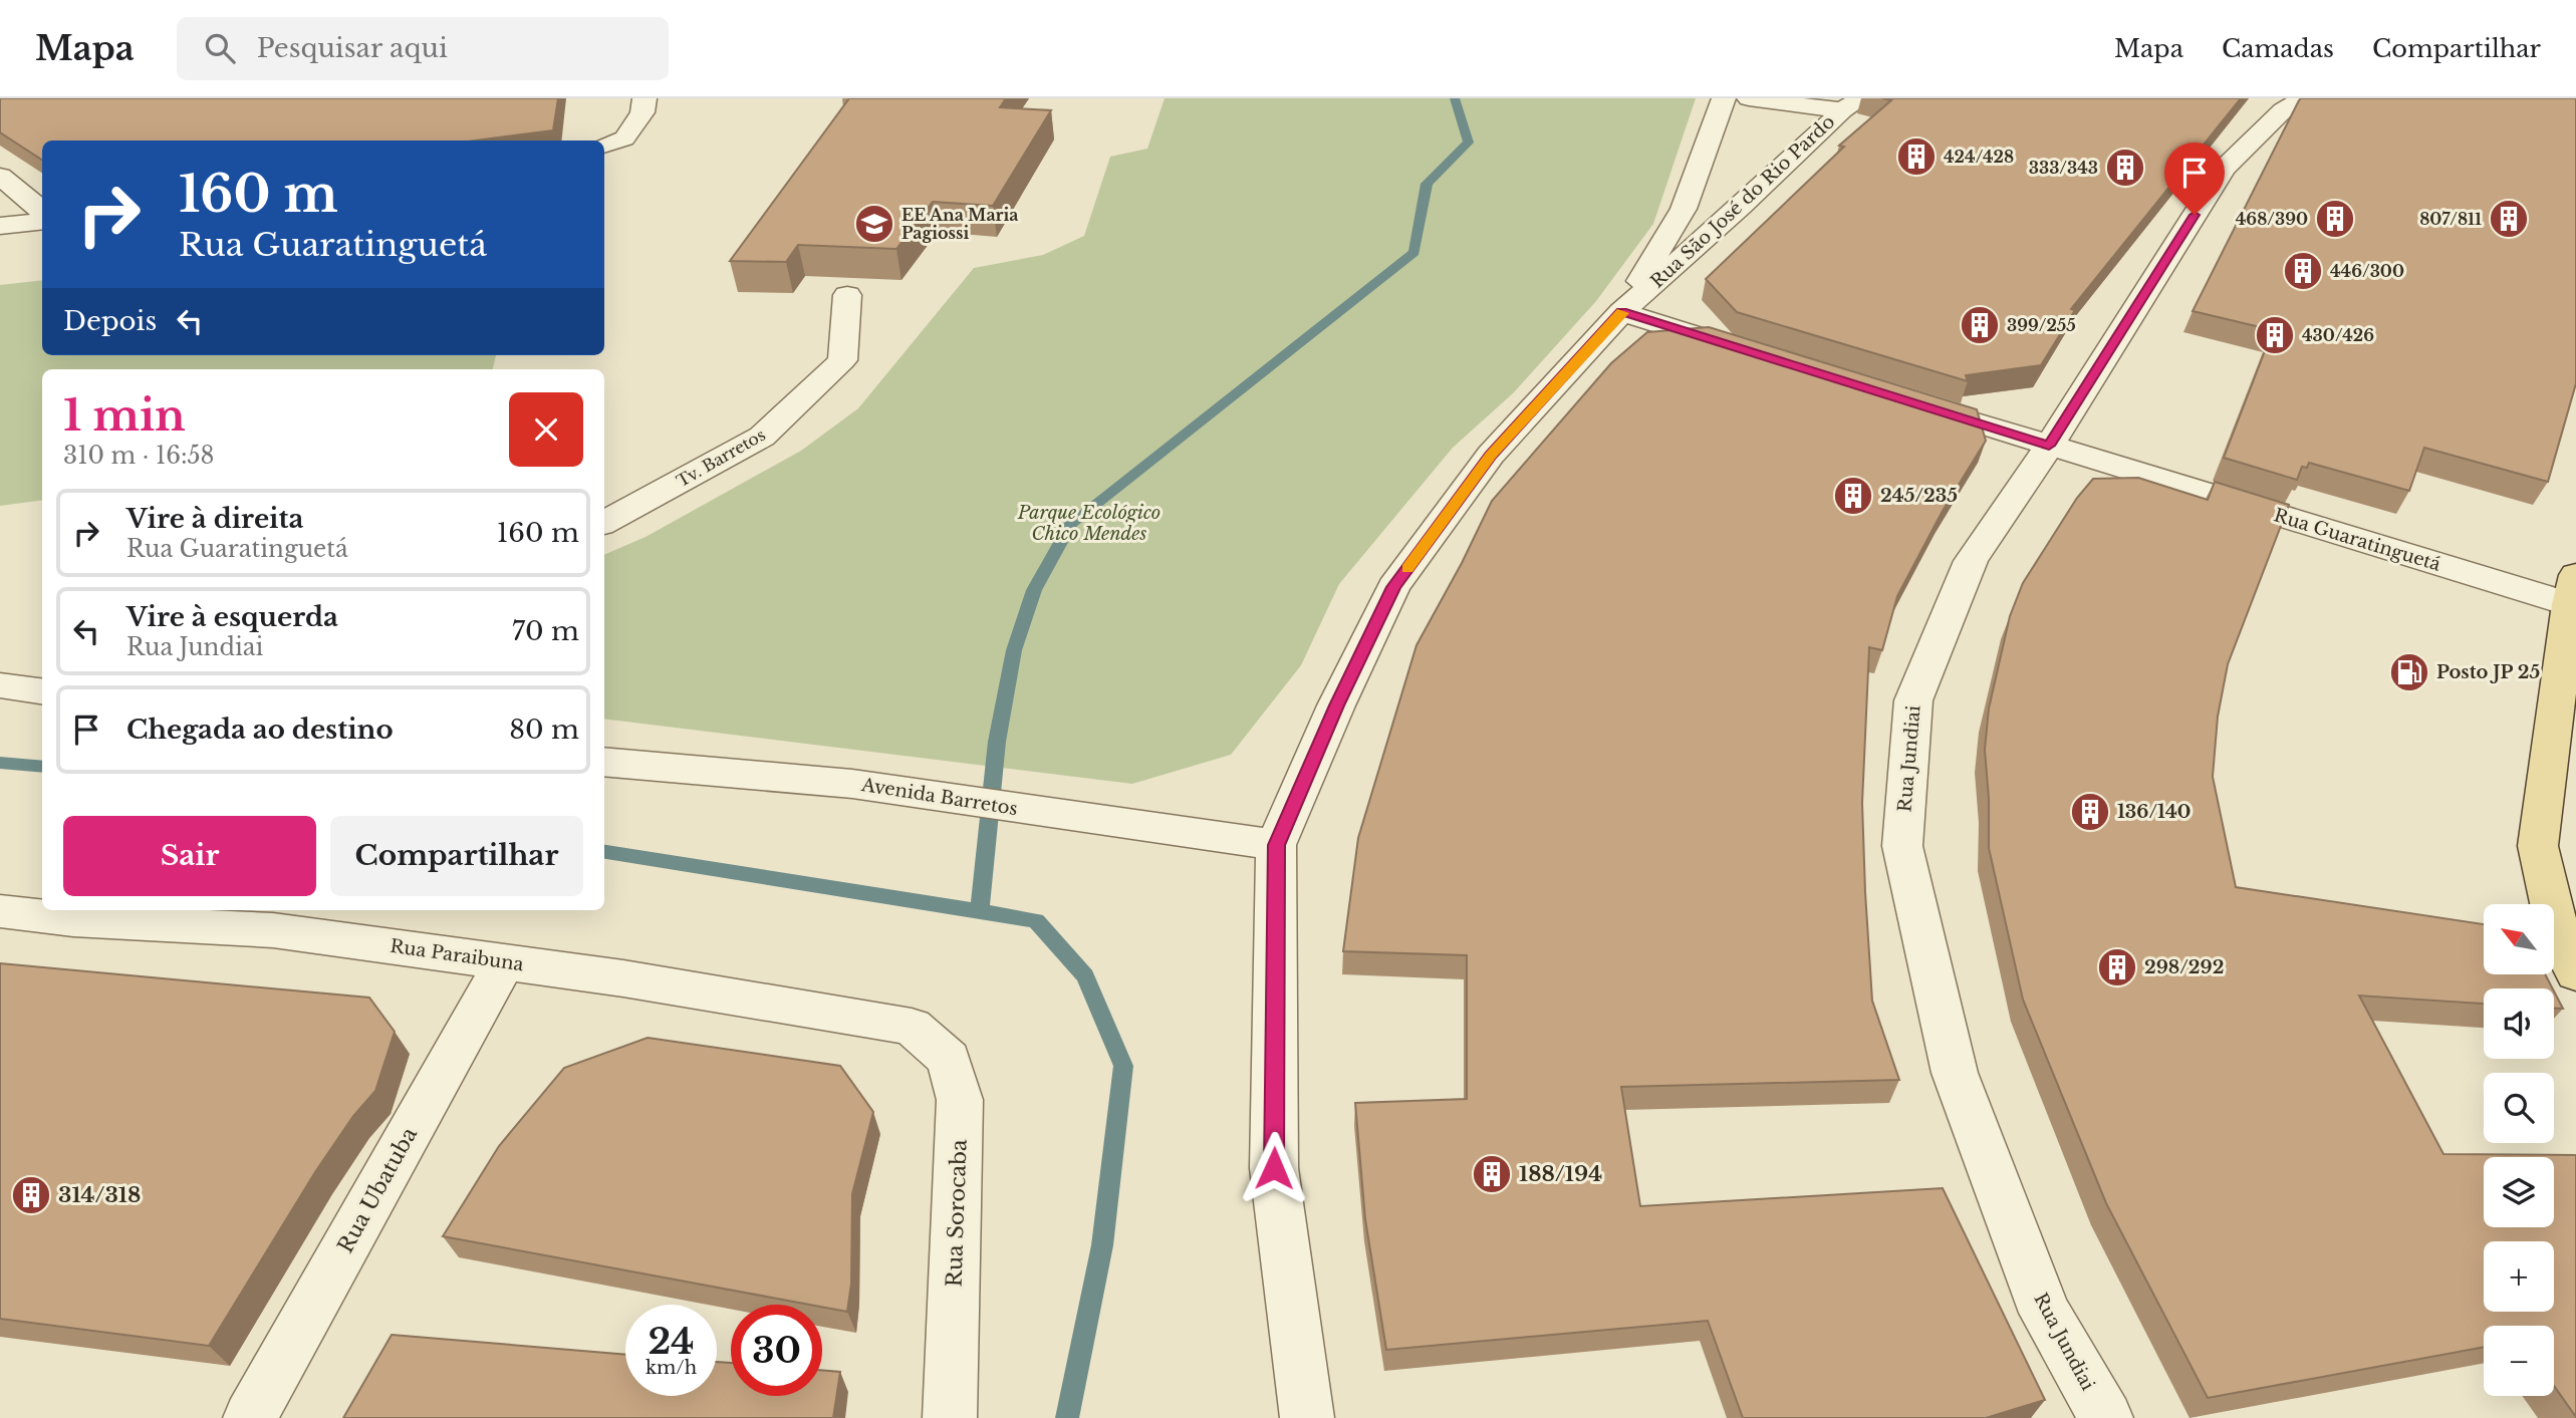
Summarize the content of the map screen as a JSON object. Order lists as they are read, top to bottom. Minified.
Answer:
{"streets":{"street":["Rua São José do Rio Pardo","Tv. Barretos","Rua Guaratinguetá","Rua Jundiai","Avenida Barretos","Rua Paraibuna","Rua Ubatuba","Rua Sorocaba"]},"crossings":[["Rua São José do Rio Pardo","Avenida Barretos"],["Rua Guaratinguetá","Rua Jundiai"],["Rua Paraibuna","Rua Ubatuba"],["Rua Paraibuna","Rua Sorocaba"]],"parks":["Parque Ecológico Chico Mendes"],"places":{"building":["424/428","333/343","468/390","807/811","446/300","399/255","430/426","245/235","136/140","298/292","188/194","314/318"],"school or university":["EE Ana Maria Pagiossi"],"fuel station":["Posto JP 25"]},"north":"top left","page":{"header":"Mapa","search":"Pesquisar aqui","nav":["Mapa","Camadas","Compartilhar"],"turn":["160 m","Rua Guaratinguetá"],"then":"Depois","heading":["1 min","310 m · 16:58"],"list":[{"name":"Vire à direita","note":"Rua Guaratinguetá","value":"160 m"},{"name":"Vire à esquerda","note":"Rua Jundiai","value":"70 m"},{"name":"Chegada ao destino","value":"80 m"}],"buttons":["Sair","Compartilhar"],"map_buttons":["+","−"],"speed":"24 km/h","limit":"30"}}
